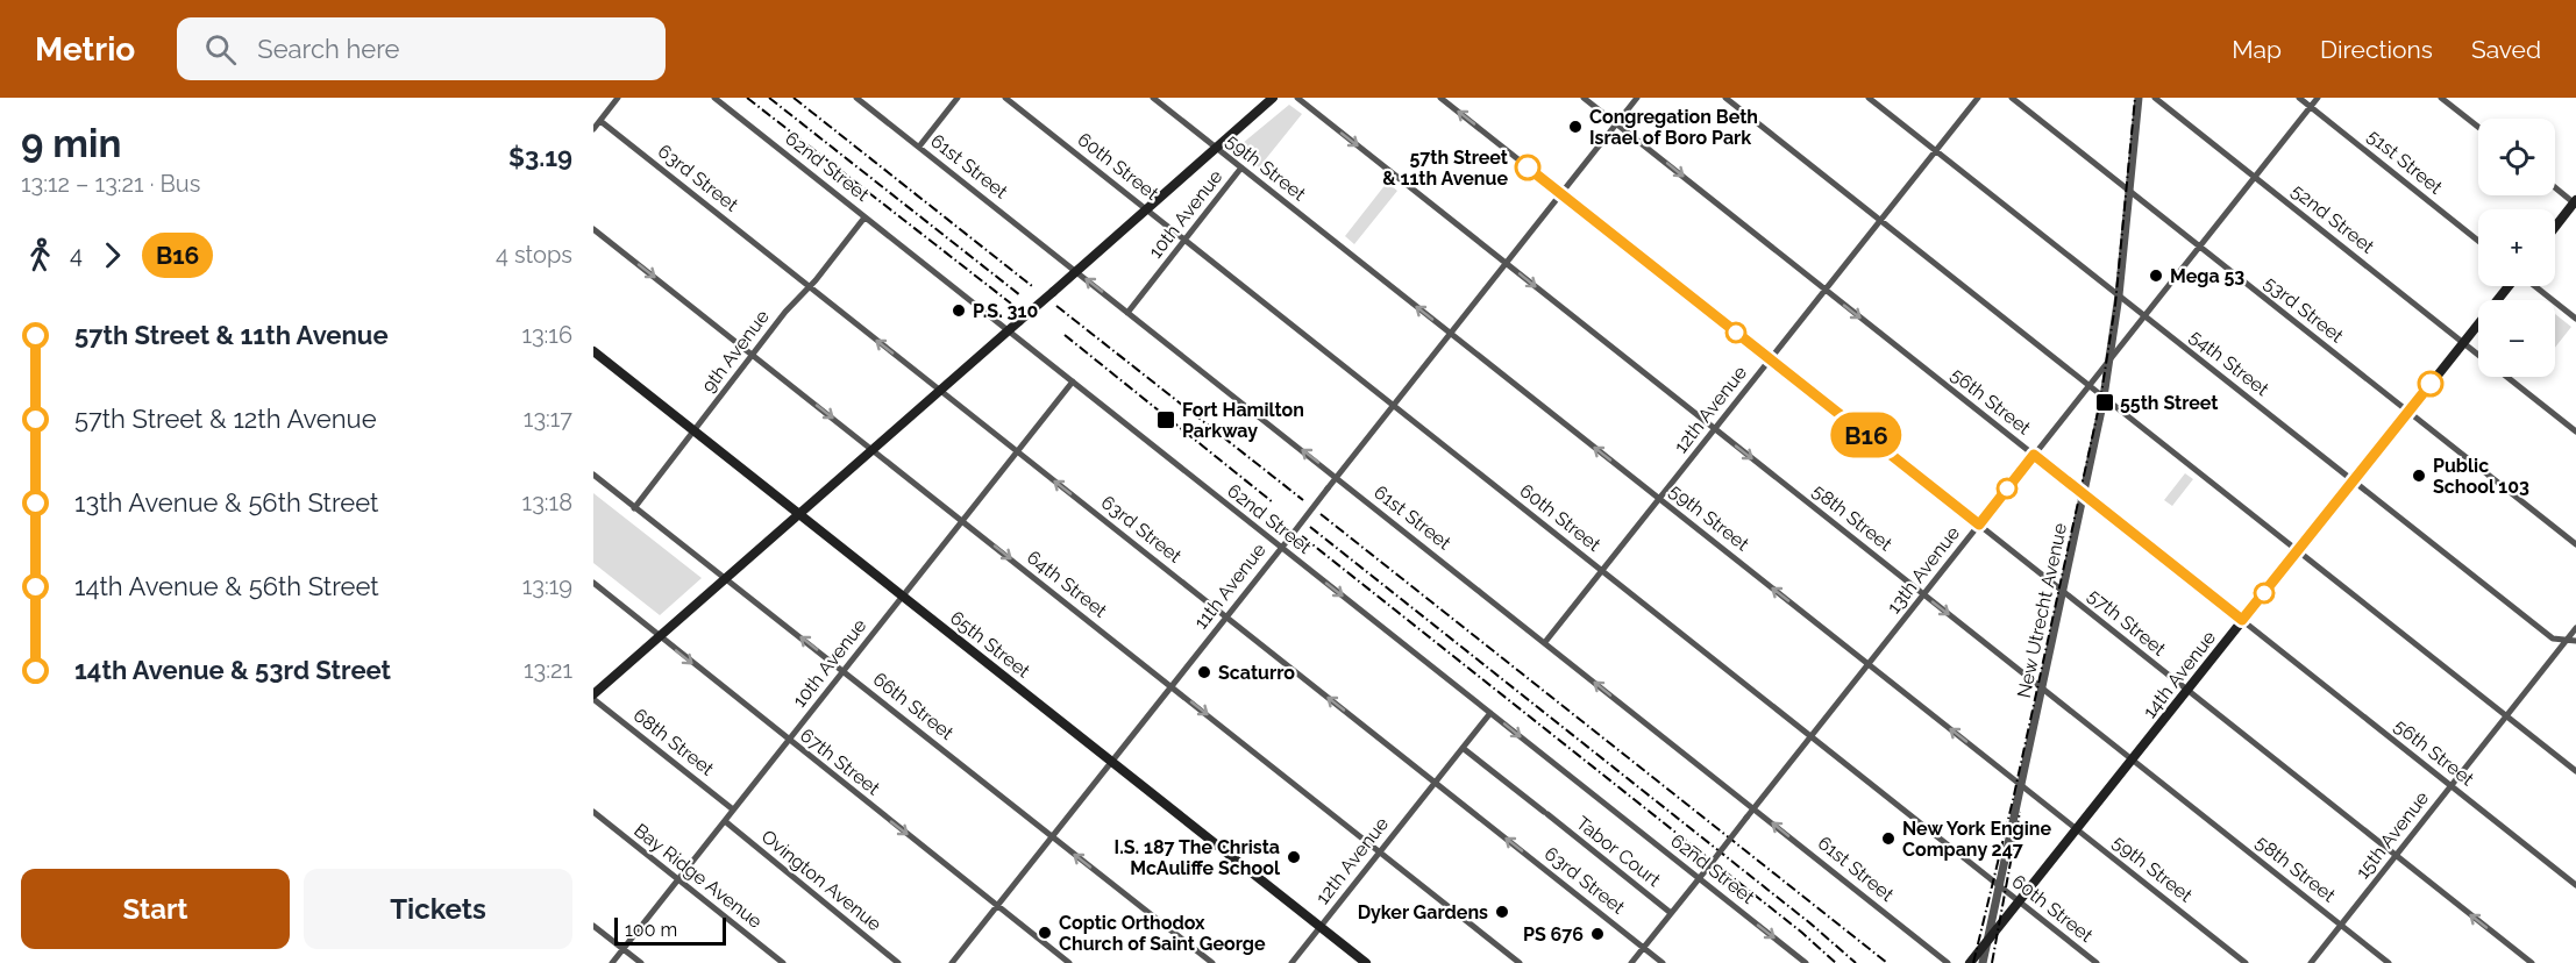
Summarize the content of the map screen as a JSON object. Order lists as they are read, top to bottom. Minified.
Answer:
{"streets":{"main road":["65th Street","14th Avenue"],"street":["51st Street","62nd Street","61st Street","60th Street","59th Street","63rd Street","10th Avenue","52nd Street","53rd Street","9th Avenue","54th Street","56th Street","12th Avenue","58th Street","13th Avenue","64th Street","11th Avenue","New Utrecht Avenue","57th Street","66th Street","68th Street","67th Street","15th Avenue","Tabor Court","Bay Ridge Avenue","Ovington Avenue"]},"crossings":[["51st Street","13th Avenue"],["62nd Street","10th Avenue"],["62nd Street","9th Avenue"],["62nd Street","12th Avenue"],["62nd Street","13th Avenue"],["62nd Street","11th Avenue"],["61st Street","10th Avenue"],["61st Street","12th Avenue"],["61st Street","13th Avenue"],["61st Street","11th Avenue"],["60th Street","10th Avenue"],["60th Street","12th Avenue"],["60th Street","13th Avenue"],["60th Street","11th Avenue"],["60th Street","New Utrecht Avenue"],["60th Street","14th Avenue"],["59th Street","10th Avenue"],["59th Street","12th Avenue"],["59th Street","13th Avenue"],["59th Street","11th Avenue"],["59th Street","New Utrecht Avenue"],["59th Street","14th Avenue"],["63rd Street","10th Avenue"],["63rd Street","9th Avenue"],["63rd Street","12th Avenue"],["63rd Street","13th Avenue"],["63rd Street","11th Avenue"],["10th Avenue","64th Street"],["10th Avenue","65th Street"],["10th Avenue","66th Street"],["10th Avenue","68th Street"],["10th Avenue","67th Street"],["10th Avenue","Bay Ridge Avenue"],["10th Avenue","Ovington Avenue"],["52nd Street","13th Avenue"],["52nd Street","14th Avenue"],["53rd Street","13th Avenue"],["53rd Street","New Utrecht Avenue"],["53rd Street","14th Avenue"],["9th Avenue","64th Street"],["9th Avenue","65th Street"],["9th Avenue","66th Street"],["54th Street","12th Avenue"],["54th Street","13th Avenue"],["54th Street","New Utrecht Avenue"],["54th Street","14th Avenue"],["54th Street","15th Avenue"],["56th Street","12th Avenue"],["56th Street","13th Avenue"],["56th Street","11th Avenue"],["56th Street","New Utrecht Avenue"],["56th Street","14th Avenue"],["56th Street","15th Avenue"],["12th Avenue","58th Street"],["12th Avenue","64th Street"],["12th Avenue","57th Street"],["12th Avenue","65th Street"],["12th Avenue","Tabor Court"],["58th Street","13th Avenue"],["58th Street","11th Avenue"],["58th Street","New Utrecht Avenue"],["58th Street","14th Avenue"],["58th Street","15th Avenue"],["13th Avenue","New Utrecht Avenue"],["13th Avenue","57th Street"],["13th Avenue","Tabor Court"],["64th Street","11th Avenue"],["11th Avenue","57th Street"],["11th Avenue","65th Street"],["11th Avenue","66th Street"],["11th Avenue","67th Street"],["New Utrecht Avenue","57th Street"],["New Utrecht Avenue","14th Avenue"],["57th Street","14th Avenue"],["57th Street","15th Avenue"]],"one_way":["62nd Street","61st Street","59th Street","63rd Street","56th Street","58th Street","64th Street","66th Street","67th Street"],"places":{"other":["Congregation Beth Israel of Boro Park","57th Street & 11th Avenue","Mega 53","P.S. 310","Public School 103","Scaturro","New York Engine Company 247","I.S. 187 The Christa McAuliffe School","Dyker Gardens","Coptic Orthodox Church of Saint George","PS 676"],"transit":["55th Street","Fort Hamilton Parkway"]},"lines":["bus line B16"],"scale_bar":"100 m","page":{"header":"Metrio","search":"Search here","nav":["Map","Directions","Saved"],"heading":["9 min","13:12 – 13:21 · Bus","$3.19"],"on_map":"B16","map_buttons":["+","−"],"legs":["4","B16","4 stops"],"list":[{"name":"57th Street & 11th Avenue","value":"13:16"},{"name":"57th Street & 12th Avenue","value":"13:17"},{"name":"13th Avenue & 56th Street","value":"13:18"},{"name":"14th Avenue & 56th Street","value":"13:19"},{"name":"14th Avenue & 53rd Street","value":"13:21"}],"buttons":["Start","Tickets"],"scale":"100 m"}}
